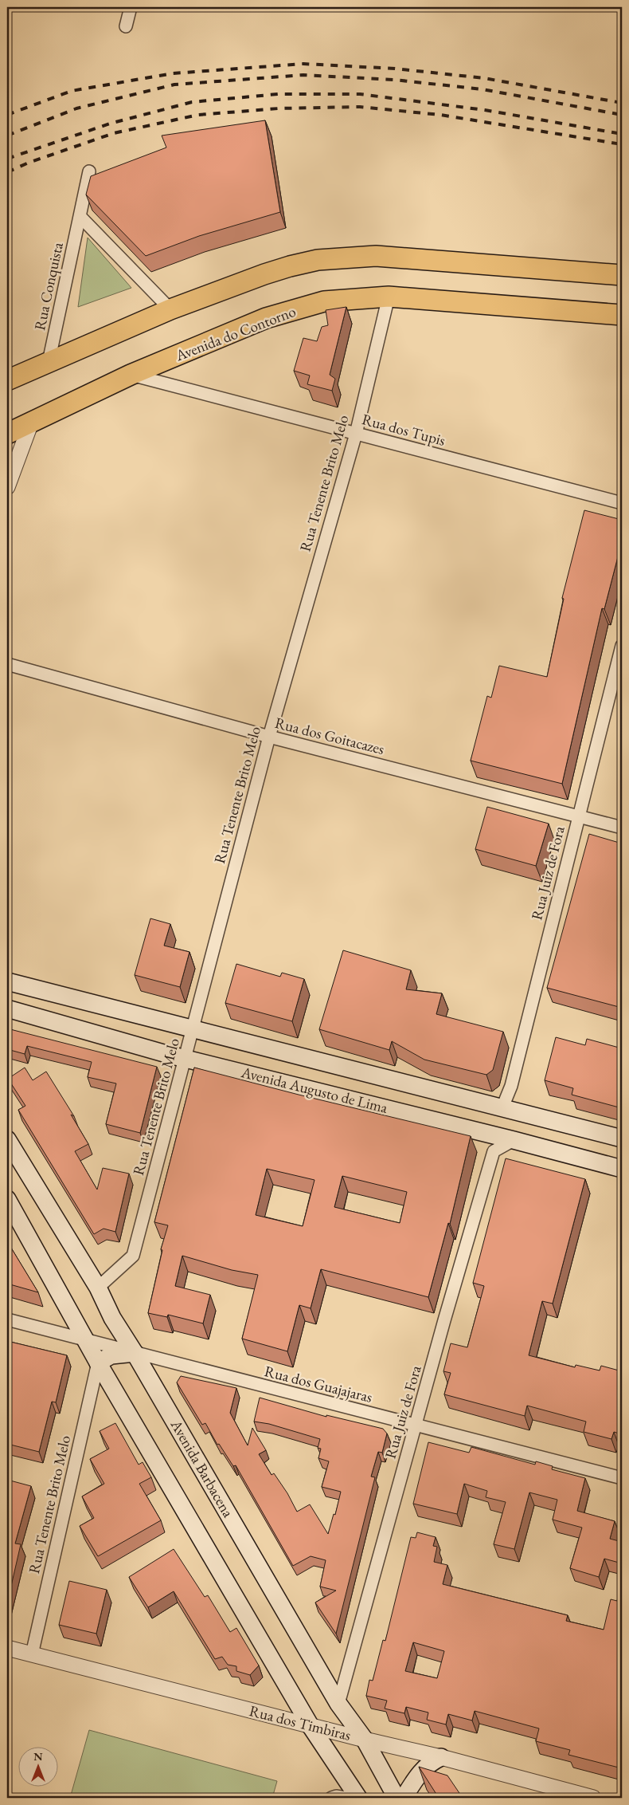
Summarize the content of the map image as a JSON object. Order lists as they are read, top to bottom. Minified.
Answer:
{"streets":{"highway":["Avenida do Contorno"],"main road":["Avenida Augusto de Lima","Avenida Barbacena"],"street":["Rua Conquista","Rua dos Tupis","Rua Tenente Brito Melo","Rua dos Goitacazes","Rua Juiz de Fora","Rua dos Guajajaras","Rua dos Timbiras"]},"crossings":[["Avenida do Contorno","Rua dos Tupis"],["Avenida do Contorno","Rua Tenente Brito Melo"],["Rua dos Tupis","Rua Tenente Brito Melo"],["Rua Tenente Brito Melo","Rua dos Goitacazes"],["Rua Tenente Brito Melo","Avenida Augusto de Lima"],["Rua Tenente Brito Melo","Avenida Barbacena"],["Rua Tenente Brito Melo","Rua dos Timbiras"],["Rua dos Goitacazes","Rua Juiz de Fora"],["Rua Juiz de Fora","Avenida Augusto de Lima"],["Rua Juiz de Fora","Rua dos Guajajaras"],["Rua Juiz de Fora","Avenida Barbacena"],["Rua dos Guajajaras","Avenida Barbacena"],["Avenida Barbacena","Rua dos Timbiras"]],"north":"top"}
